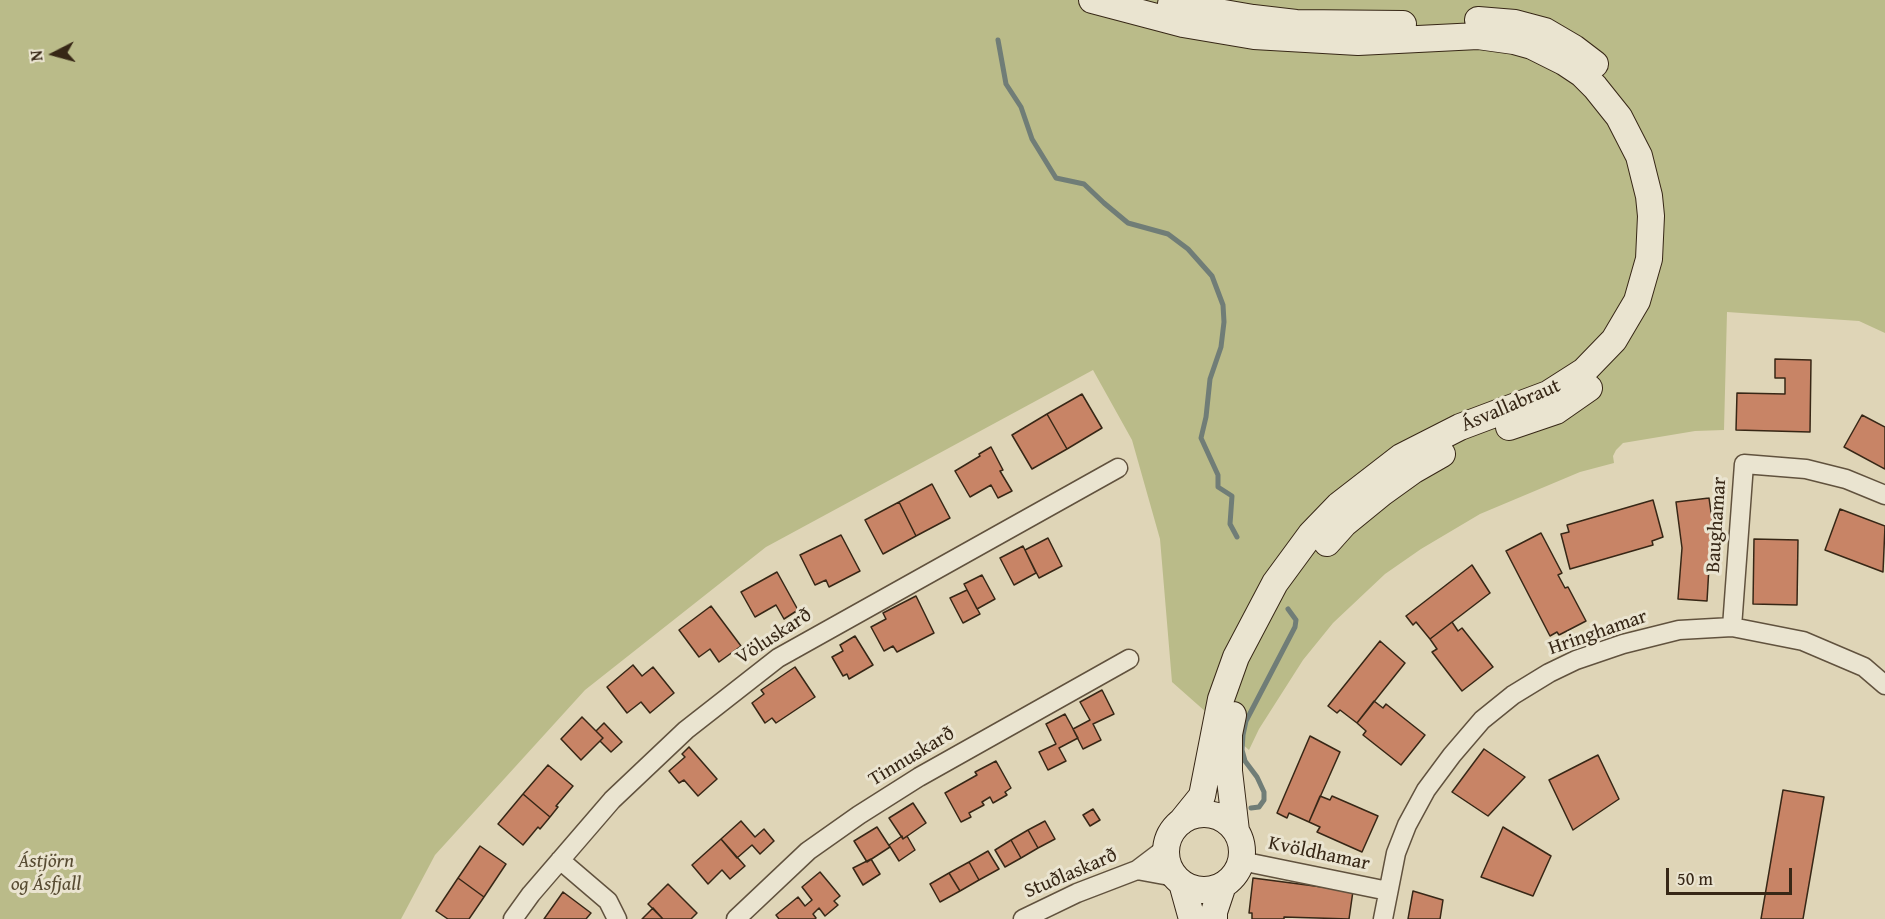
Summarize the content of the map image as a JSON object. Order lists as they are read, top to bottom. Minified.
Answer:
{"streets":{"main road":["Ásvallabraut"],"street":["Baughamar","Hringhamar","Völuskarð","Tinnuskarð","Kvöldhamar","Stuðlaskarð"]},"crossings":[["Ásvallabraut","Kvöldhamar"],["Ásvallabraut","Stuðlaskarð"],["Baughamar","Hringhamar"],["Hringhamar","Kvöldhamar"],["Kvöldhamar","Stuðlaskarð"]],"parks":["Ástjörn og Ásfjall"],"scale_bar":"50 m","north":"left"}
